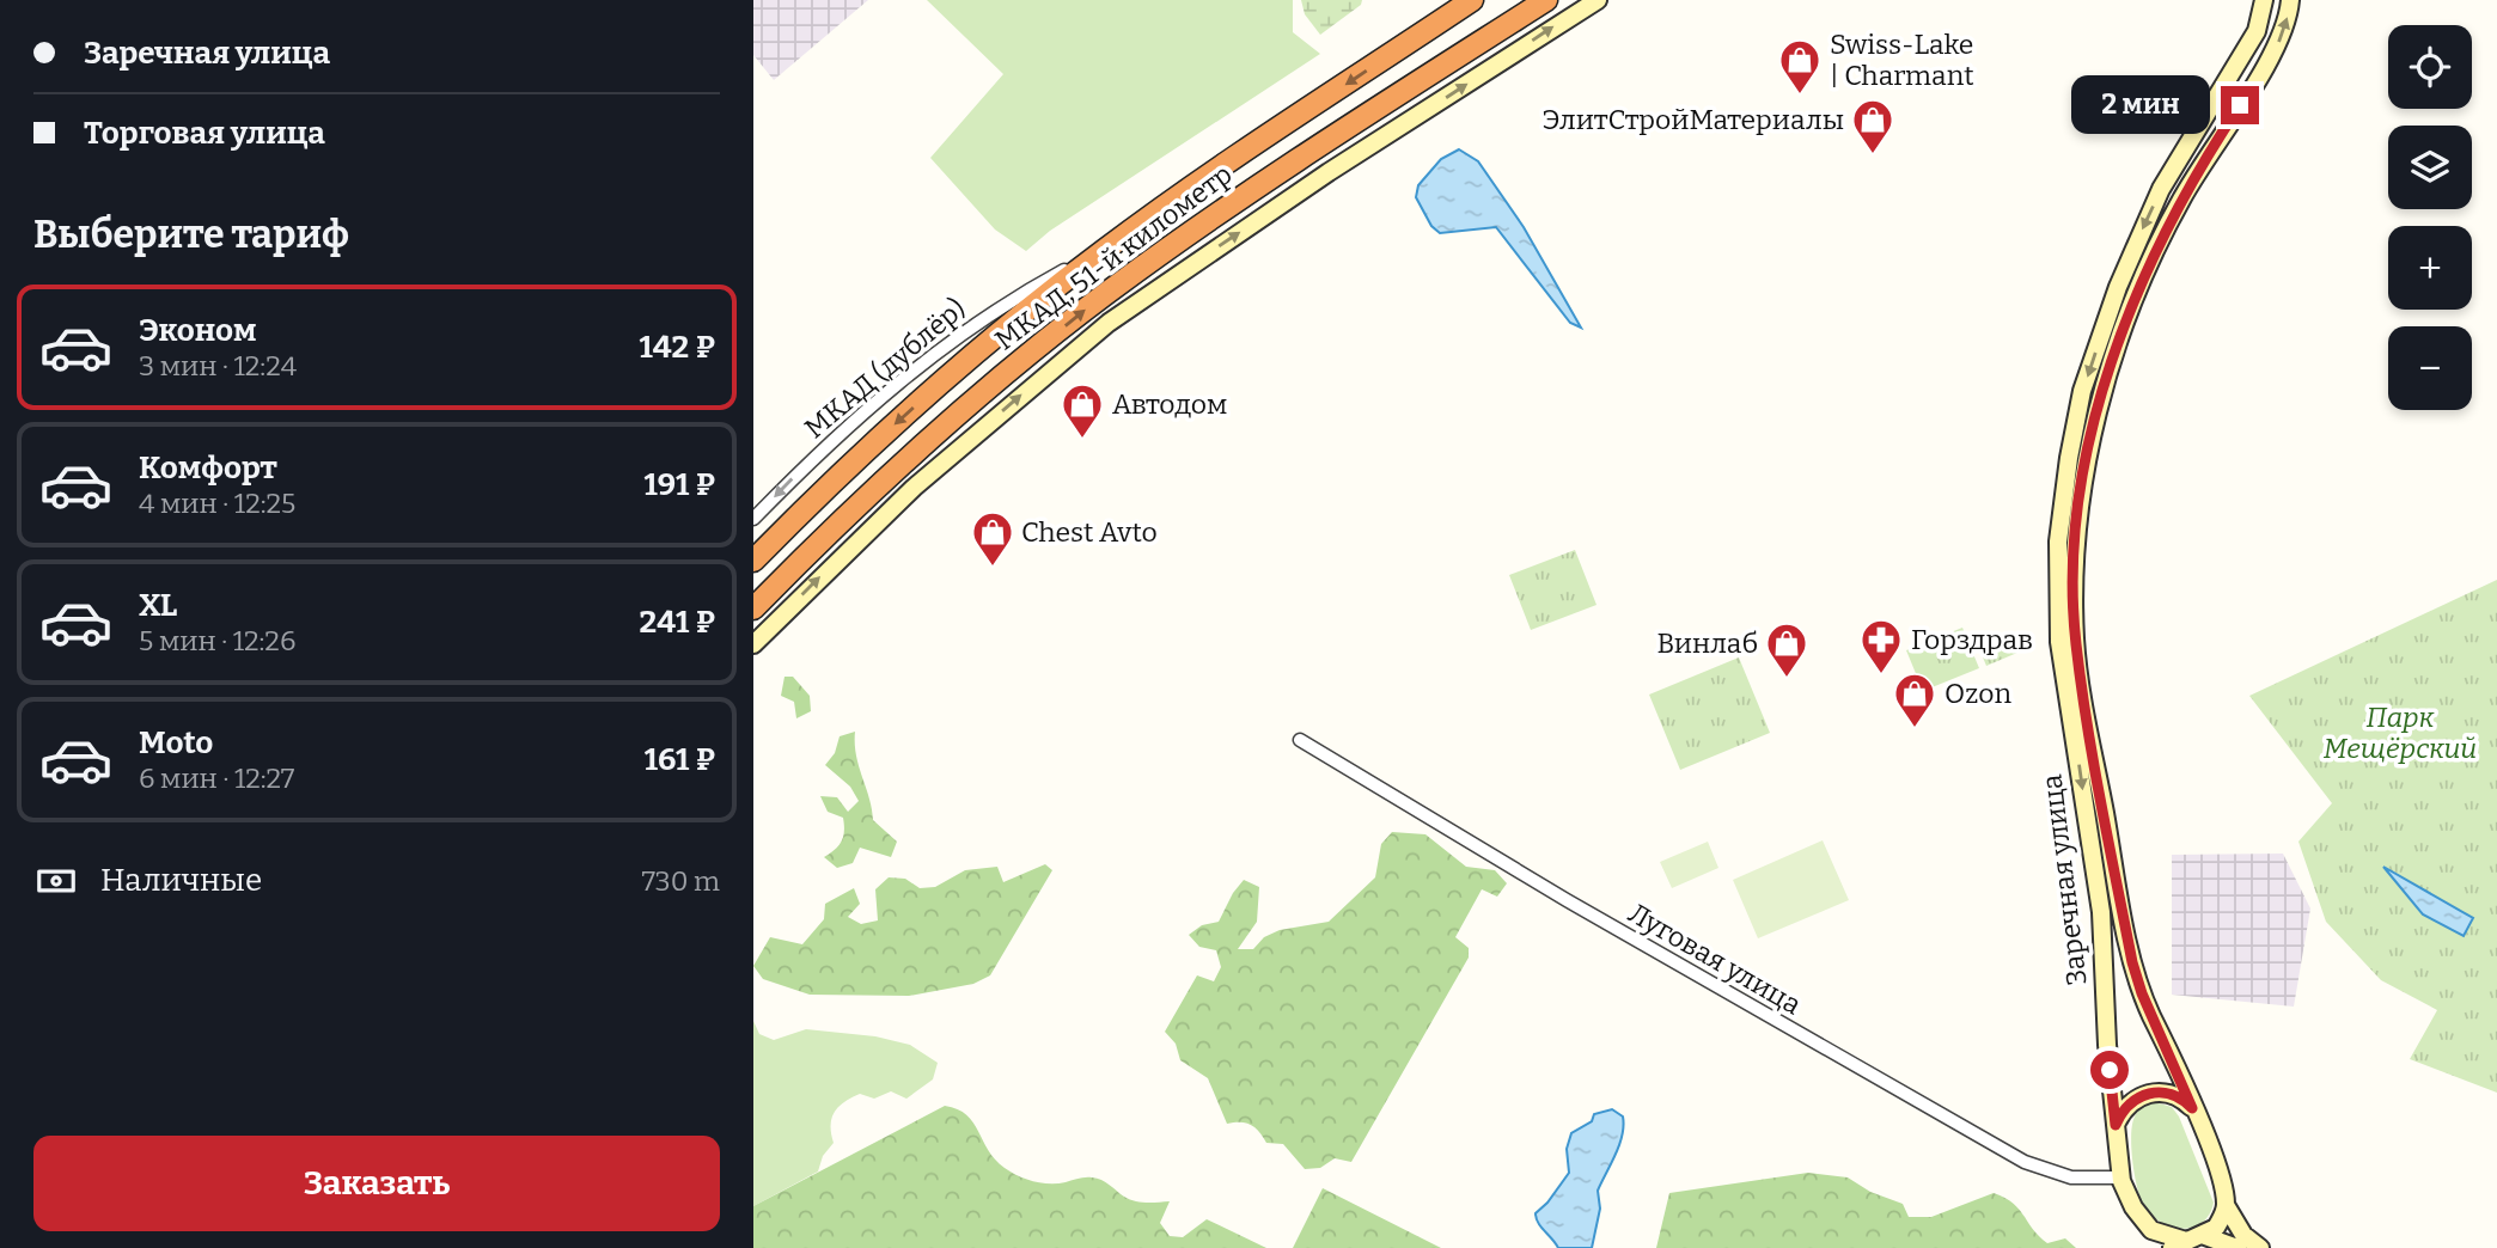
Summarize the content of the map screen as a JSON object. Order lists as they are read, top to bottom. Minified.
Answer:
{"streets":{"highway":["МКАД, 51-й километр"],"street":["МКАД (дублёр)","Заречная улица","Луговая улица"]},"crossings":[["МКАД, 51-й километр","МКАД (дублёр)"],["Заречная улица","Луговая улица"]],"parks":["Парк Мещёрский"],"places":{"shop":["Swiss-Lake | Charmant","ЭлитСтройМатериалы","Автодом","Chest Avto","Винлаб","Ozon"],"pharmacy":["Горздрав"]},"page":{"banner":["Заречная улица","Торговая улица"],"map_buttons":["+","−"],"bubble":"2 мин","heading":"Выберите тариф","list":[{"name":"Эконом","note":"3 мин · 12:24","value":"142 ₽"},{"name":"Комфорт","note":"4 мин · 12:25","value":"191 ₽"},{"name":"XL","note":"5 мин · 12:26","value":"241 ₽"},{"name":"Moto","note":"6 мин · 12:27","value":"161 ₽"}],"pay":["Наличные","730 m"],"buttons":"Заказать"}}
